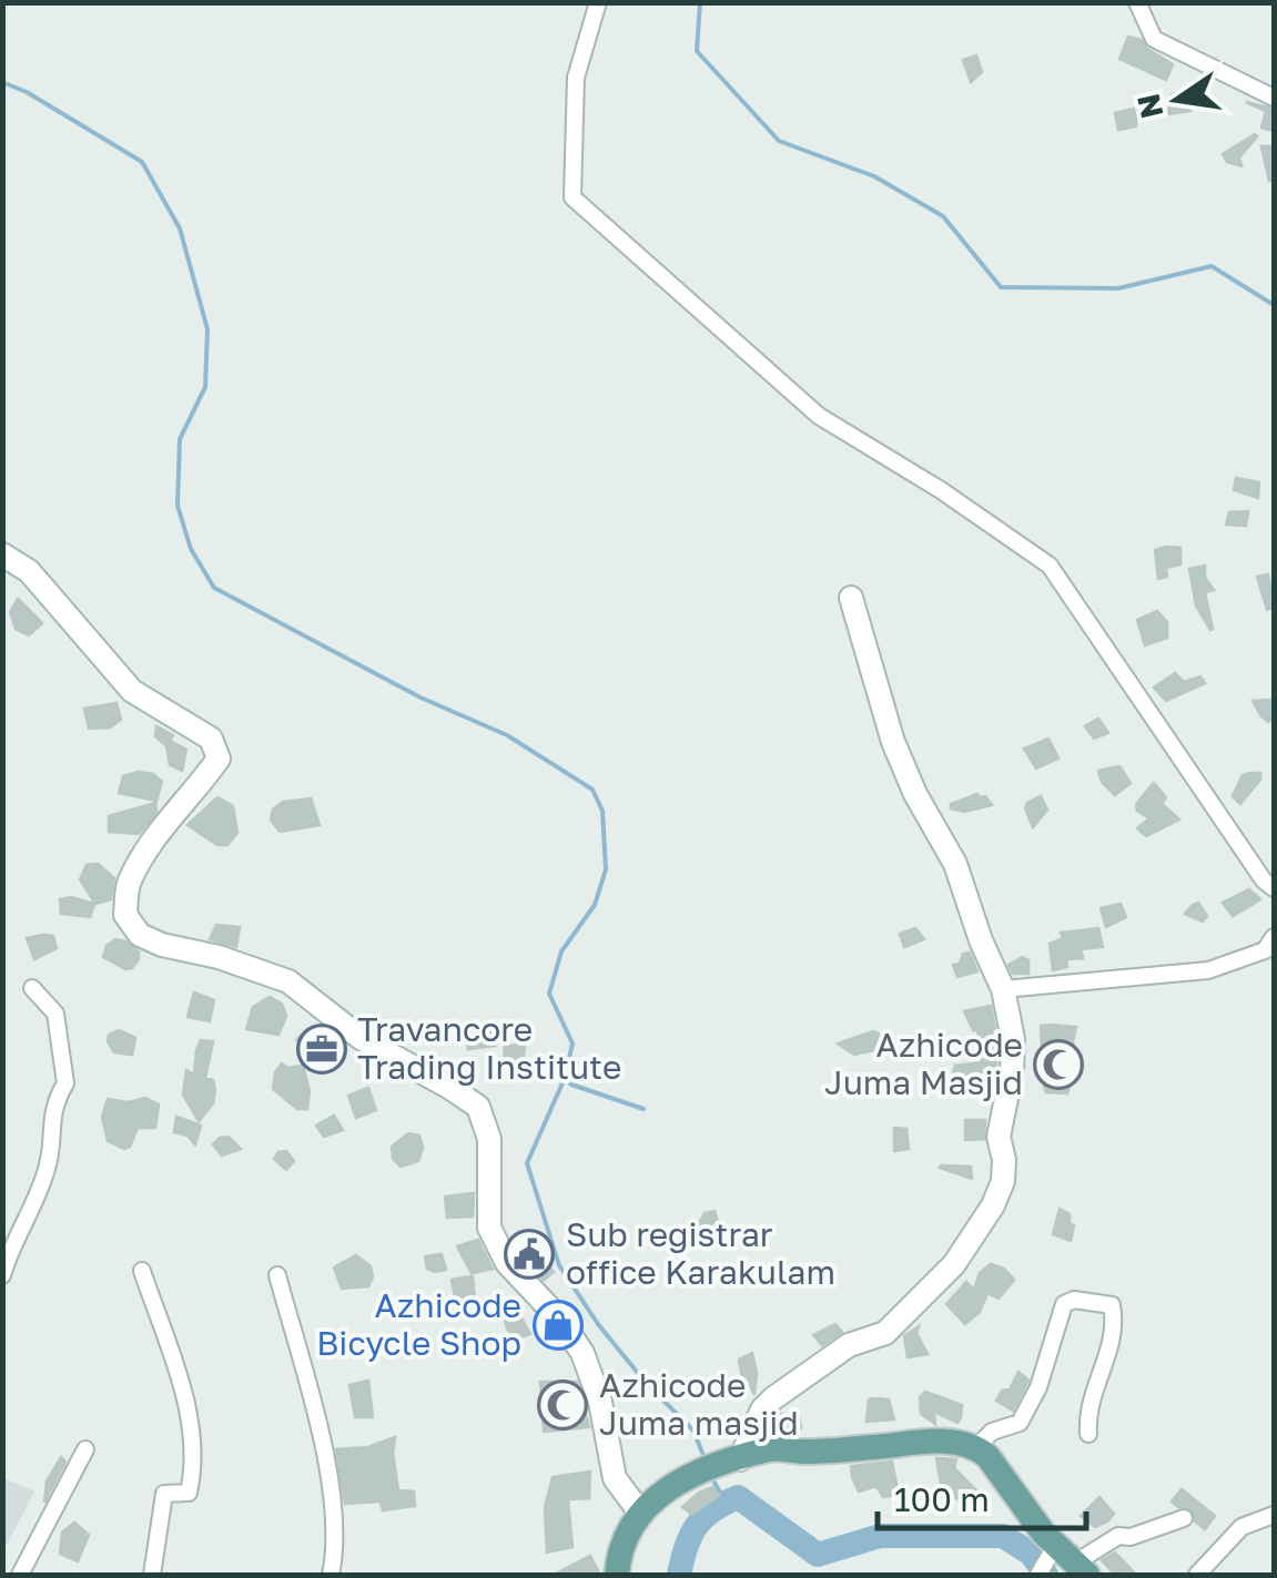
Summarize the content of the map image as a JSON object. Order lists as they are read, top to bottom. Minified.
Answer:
{"places":{"office":["Travancore Trading Institute"],"mosque":["Azhicode Juma Masjid","Azhicode Juma masjid"],"public building":["Sub registrar office Karakulam"],"shop":["Azhicode Bicycle Shop"]},"scale_bar":"100 m","north":"left"}
